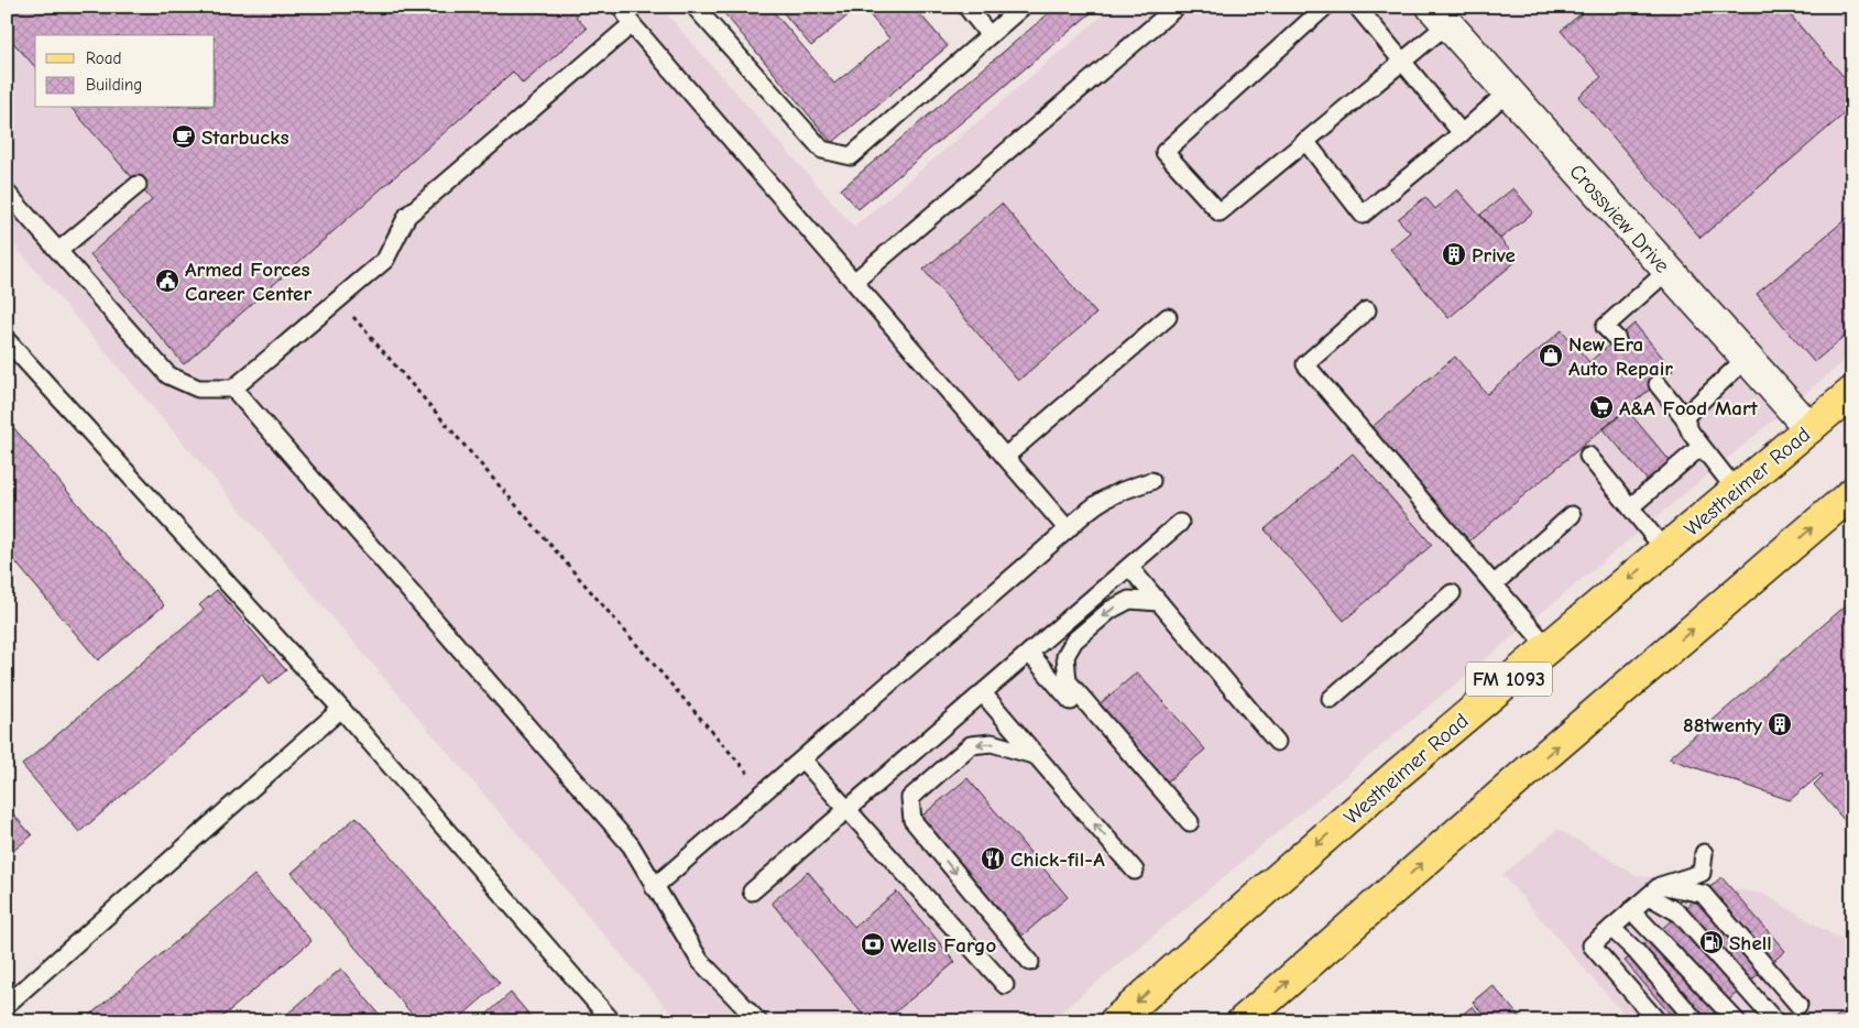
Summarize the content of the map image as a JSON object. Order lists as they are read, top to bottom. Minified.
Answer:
{"streets":{"main road":["Westheimer Road","FM 1093"],"street":["Crossview Drive"]},"crossings":[["Crossview Drive","Westheimer Road"]],"places":{"cafe":["Starbucks"],"building":["Prive","88twenty"],"public building":["Armed Forces Career Center"],"shop":["New Era Auto Repair"],"supermarket":["A&A Food Mart"],"restaurant":["Chick-fil-A"],"fuel station":["Shell"],"bank":["Wells Fargo"]},"legend":["Road","Building"]}
